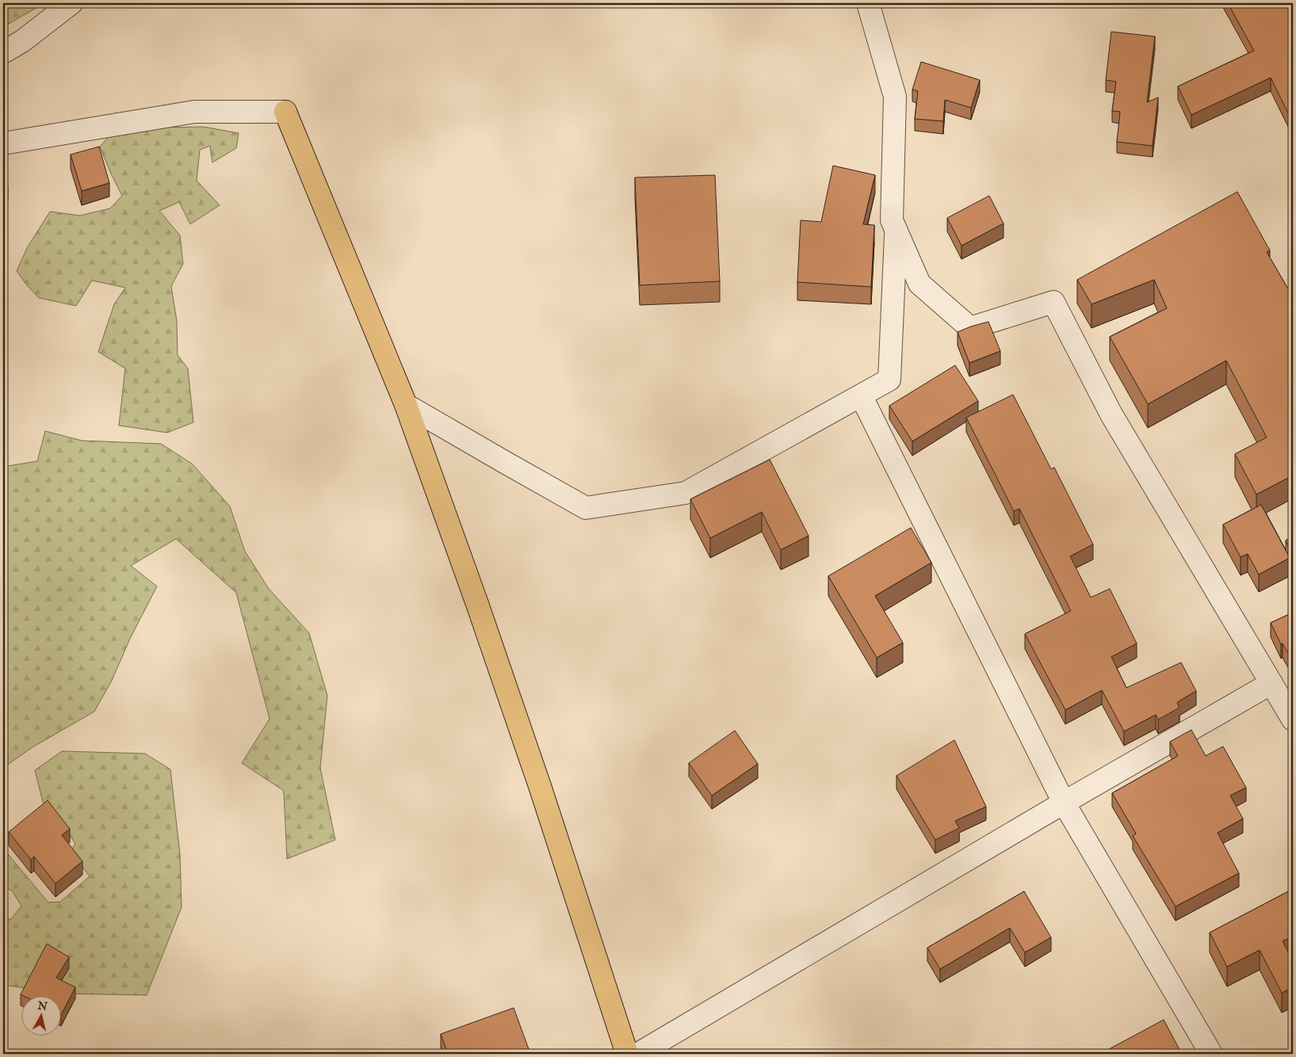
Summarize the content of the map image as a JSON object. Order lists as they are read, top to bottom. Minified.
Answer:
{"north":"top"}
